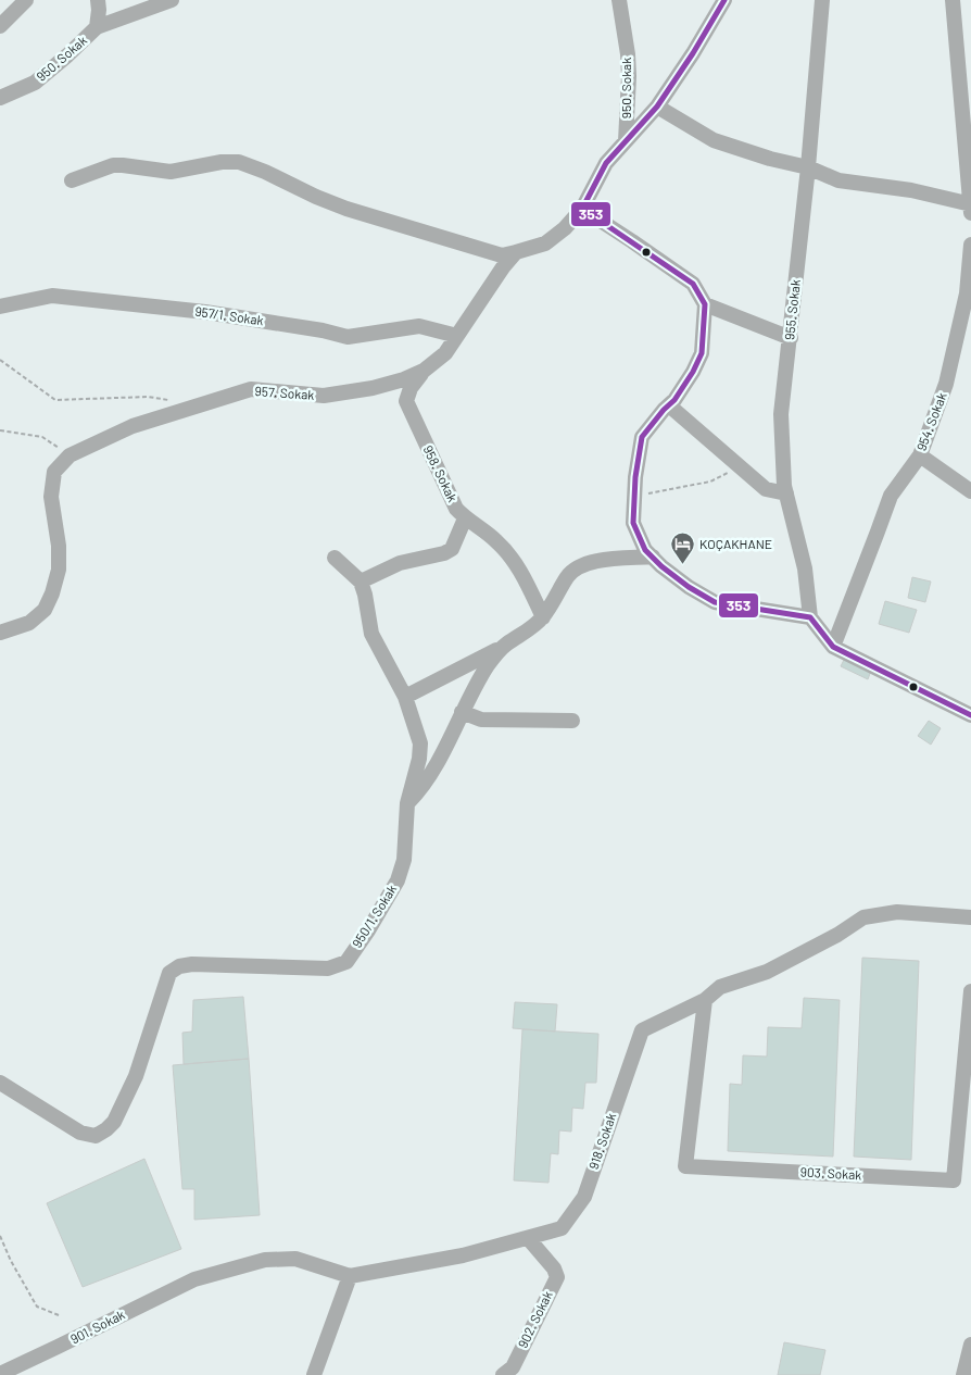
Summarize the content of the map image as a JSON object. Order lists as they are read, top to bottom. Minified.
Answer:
{"streets":{"street":["950. Sokak","955. Sokak","957/1. Sokak","957. Sokak","954. Sokak","958. Sokak","950/1. Sokak","918. Sokak","903. Sokak","902. Sokak","901. Sokak"]},"crossings":[["957/1. Sokak","957. Sokak"],["957. Sokak","958. Sokak"],["918. Sokak","903. Sokak"],["918. Sokak","902. Sokak"],["918. Sokak","901. Sokak"]],"places":{"hotel":["KOÇAKHANE"]},"lines":["transit line 353"]}
